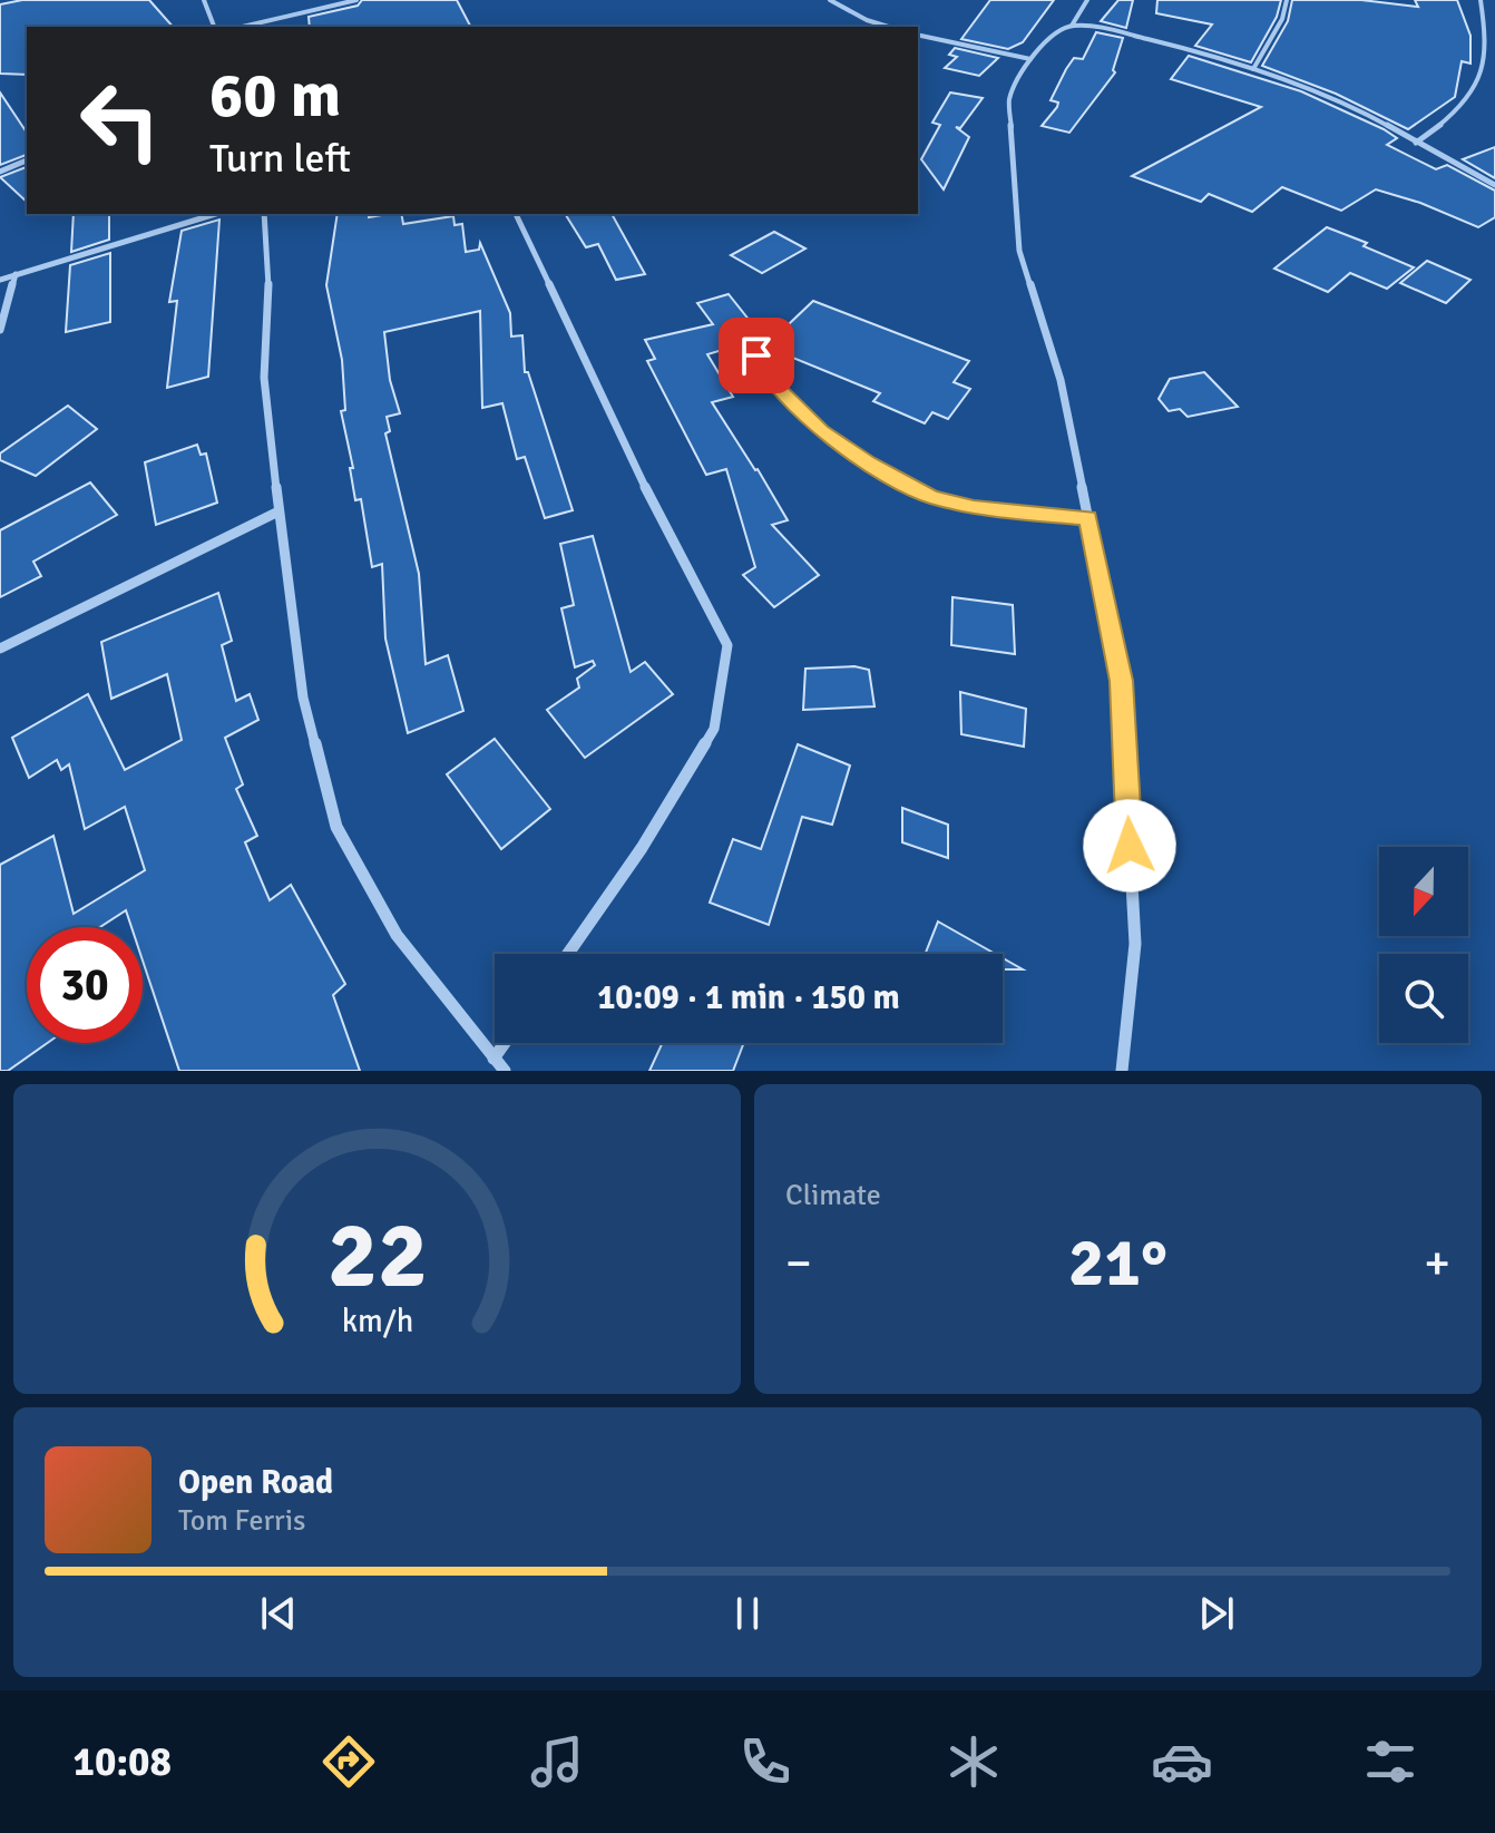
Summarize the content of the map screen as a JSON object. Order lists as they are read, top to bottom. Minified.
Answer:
{"north":"bottom","page":{"turn":["60 m","Turn left"],"limit":"30","trip":"10:09 · 1 min · 150 m","tile":"Climate","heat":["−","21°","+"],"song":["Open Road","Tom Ferris"],"tabs":"10:08","gauge":["22","km/h"]}}
